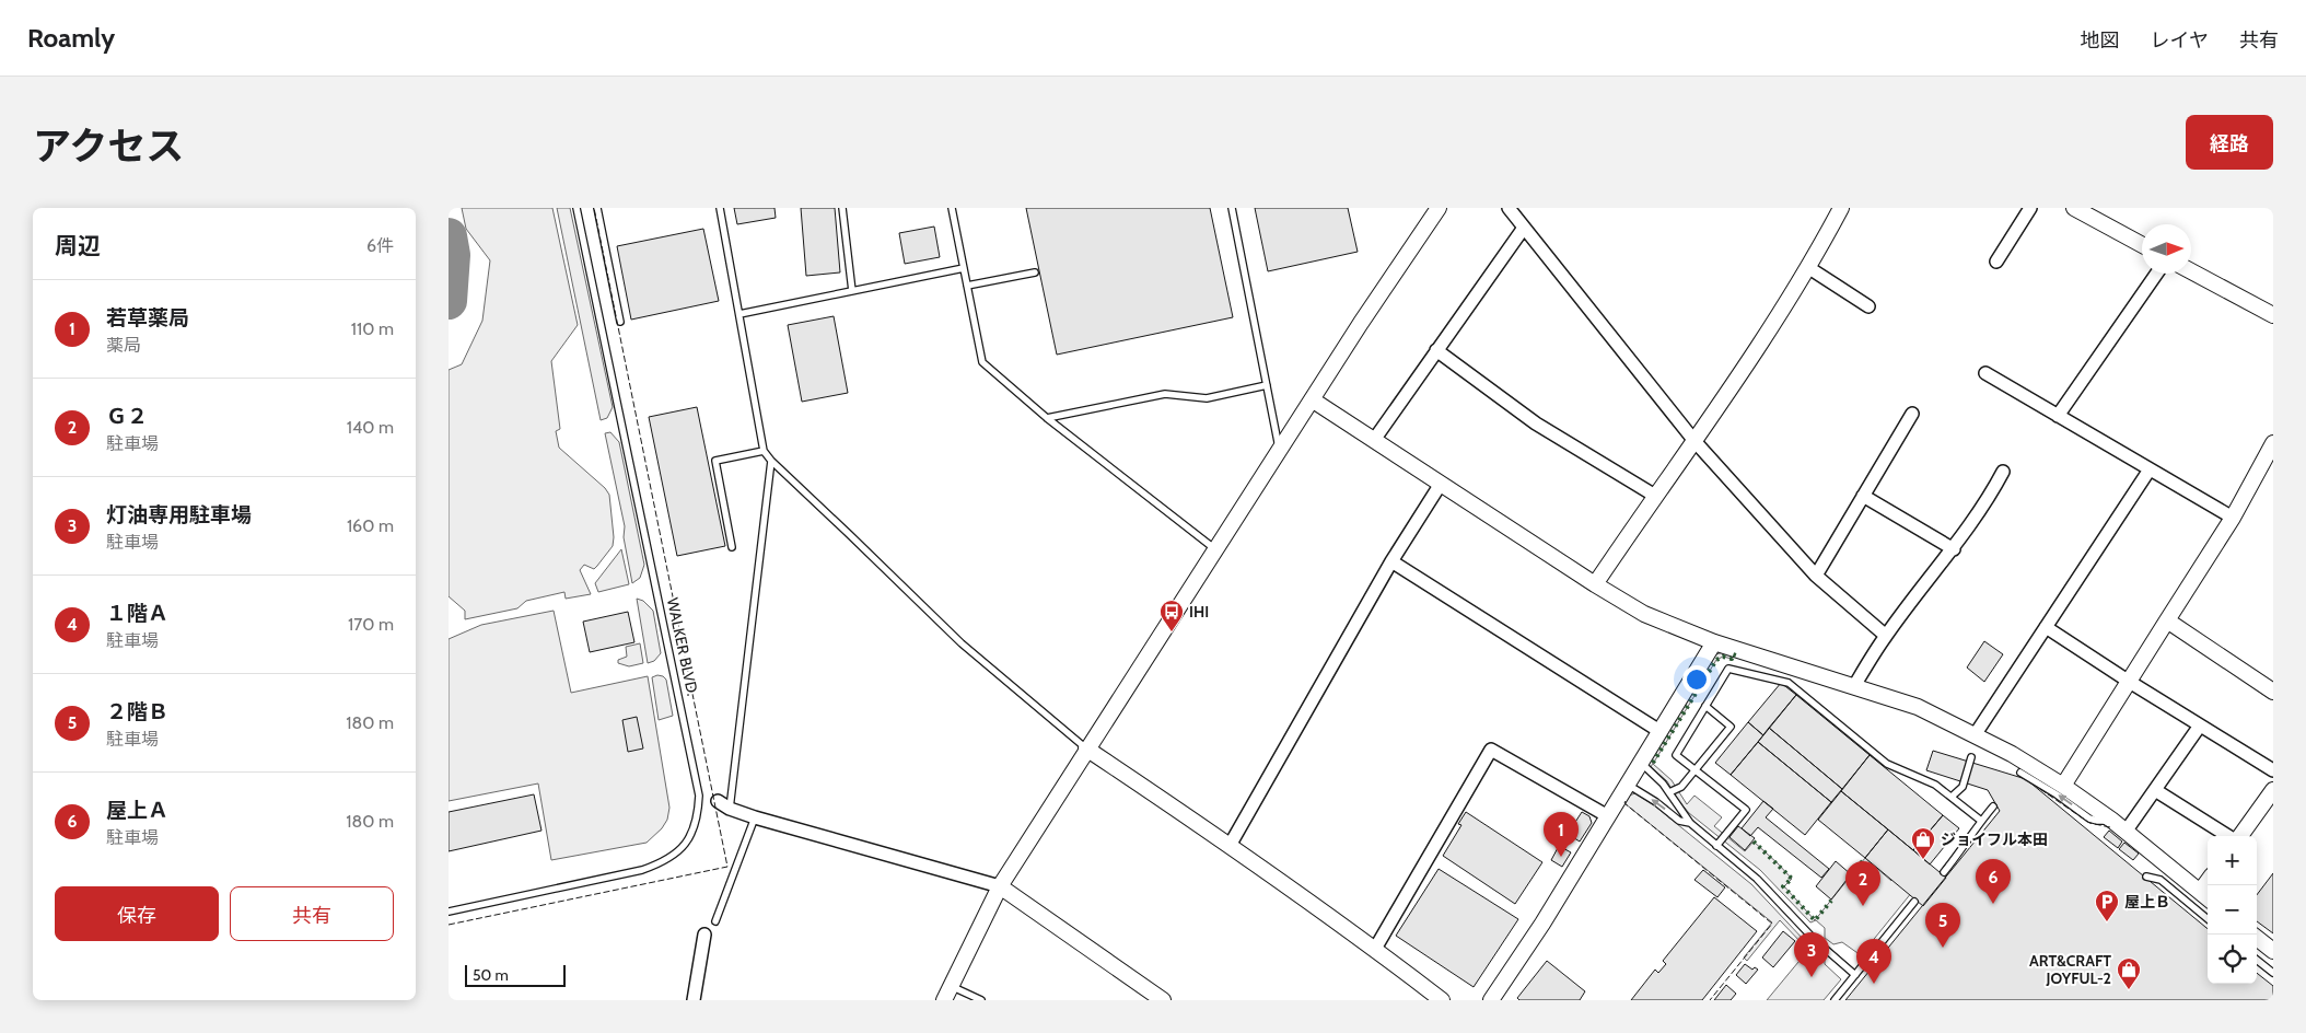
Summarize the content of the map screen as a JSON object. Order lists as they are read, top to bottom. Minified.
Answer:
{"streets":{"lane":["WALKER BLVD."]},"places":{"bus stop":["IHI"],"shop":["ジョイフル本田","ART&CRAFT JOYFUL-2"],"parking":["屋上Ｂ"]},"scale_bar":"50 m","north":"right","page":{"header":"Roamly","nav":["地図","レイヤ","共有"],"title":"アクセス","buttons":["経路",["保存","共有"]],"heading":["周辺","6件"],"list":[{"mark":"1","name":"若草薬局","note":"薬局","value":"110 m"},{"mark":"2","name":"Ｇ２","note":"駐車場","value":"140 m"},{"mark":"3","name":"灯油専用駐車場","note":"駐車場","value":"160 m"},{"mark":"4","name":"１階Ａ","note":"駐車場","value":"170 m"},{"mark":"5","name":"２階Ｂ","note":"駐車場","value":"180 m"},{"mark":"6","name":"屋上Ａ","note":"駐車場","value":"180 m"}],"pins":["1","6","2","5","3","4"],"map_buttons":["+","−"],"scale":"50 m"}}
